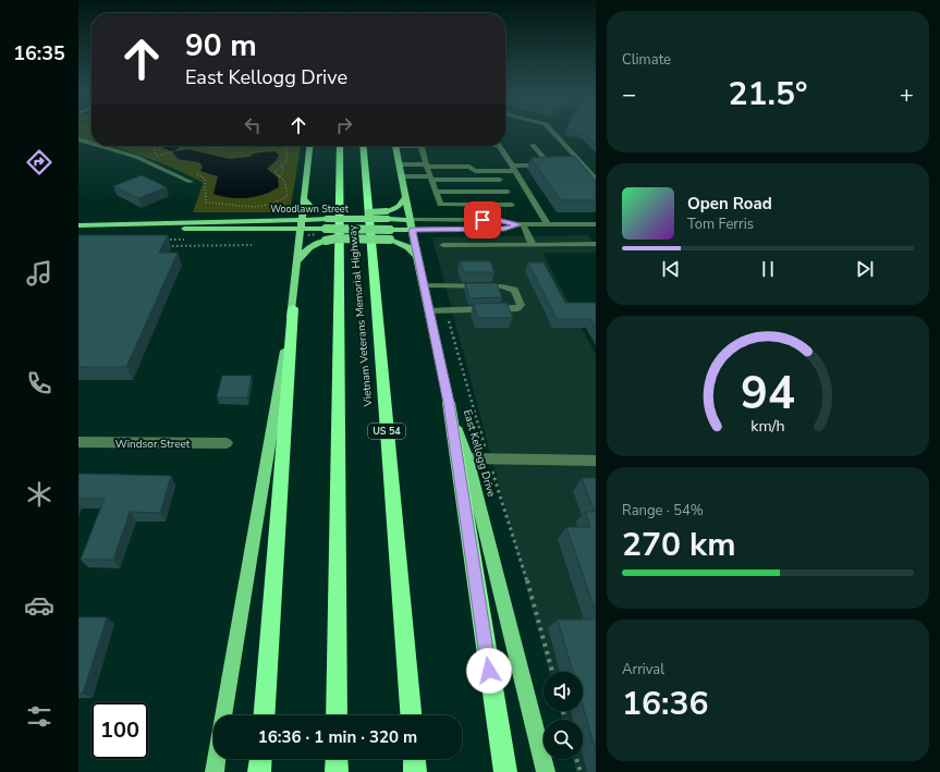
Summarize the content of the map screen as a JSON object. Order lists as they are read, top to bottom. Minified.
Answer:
{"streets":{"highway":["Vietnam Veterans Memorial Highway","US 54"],"main road":["Woodlawn Street","East Kellogg Drive"],"street":["Windsor Street"]},"crossings":[["Woodlawn Street","East Kellogg Drive"]],"page":{"tabs":"16:35","tile":["Climate",["Range · 54%","270 km"],["Arrival","16:36"]],"turn":["90 m","East Kellogg Drive"],"heat":["−","21.5°","+"],"song":["Open Road","Tom Ferris"],"limit":"100","trip":"16:36 · 1 min · 320 m","gauge":["94","km/h"]}}
